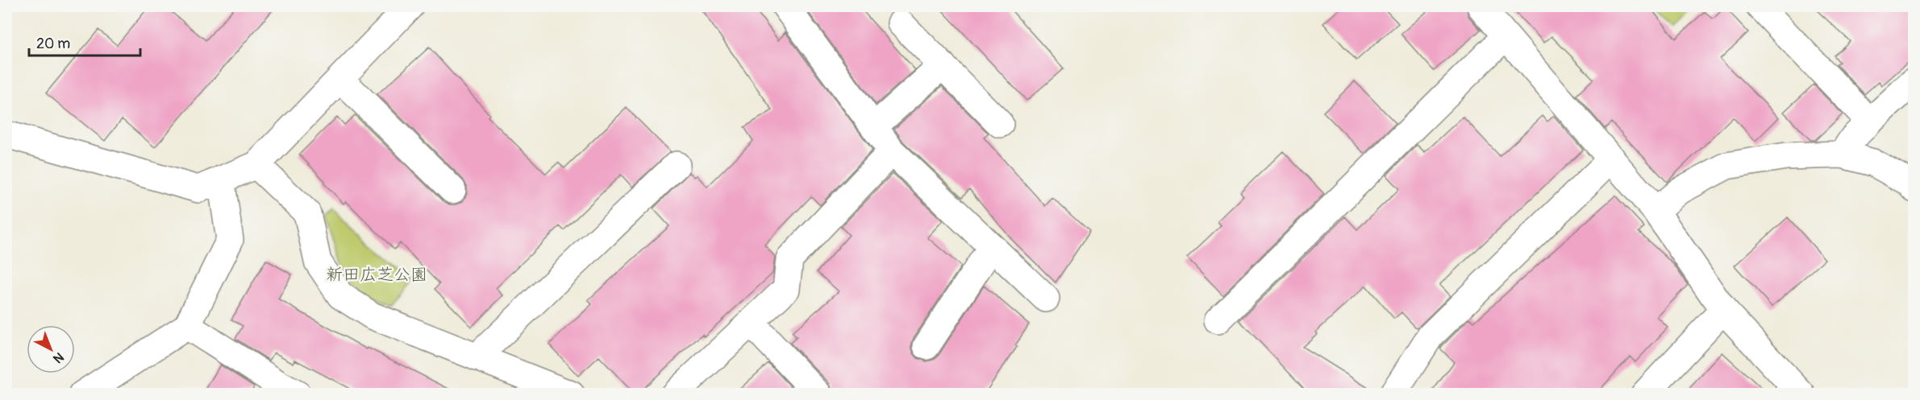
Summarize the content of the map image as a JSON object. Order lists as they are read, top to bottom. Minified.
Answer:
{"parks":["新田広芝公園"],"scale_bar":"20 m","north":"bottom right"}
